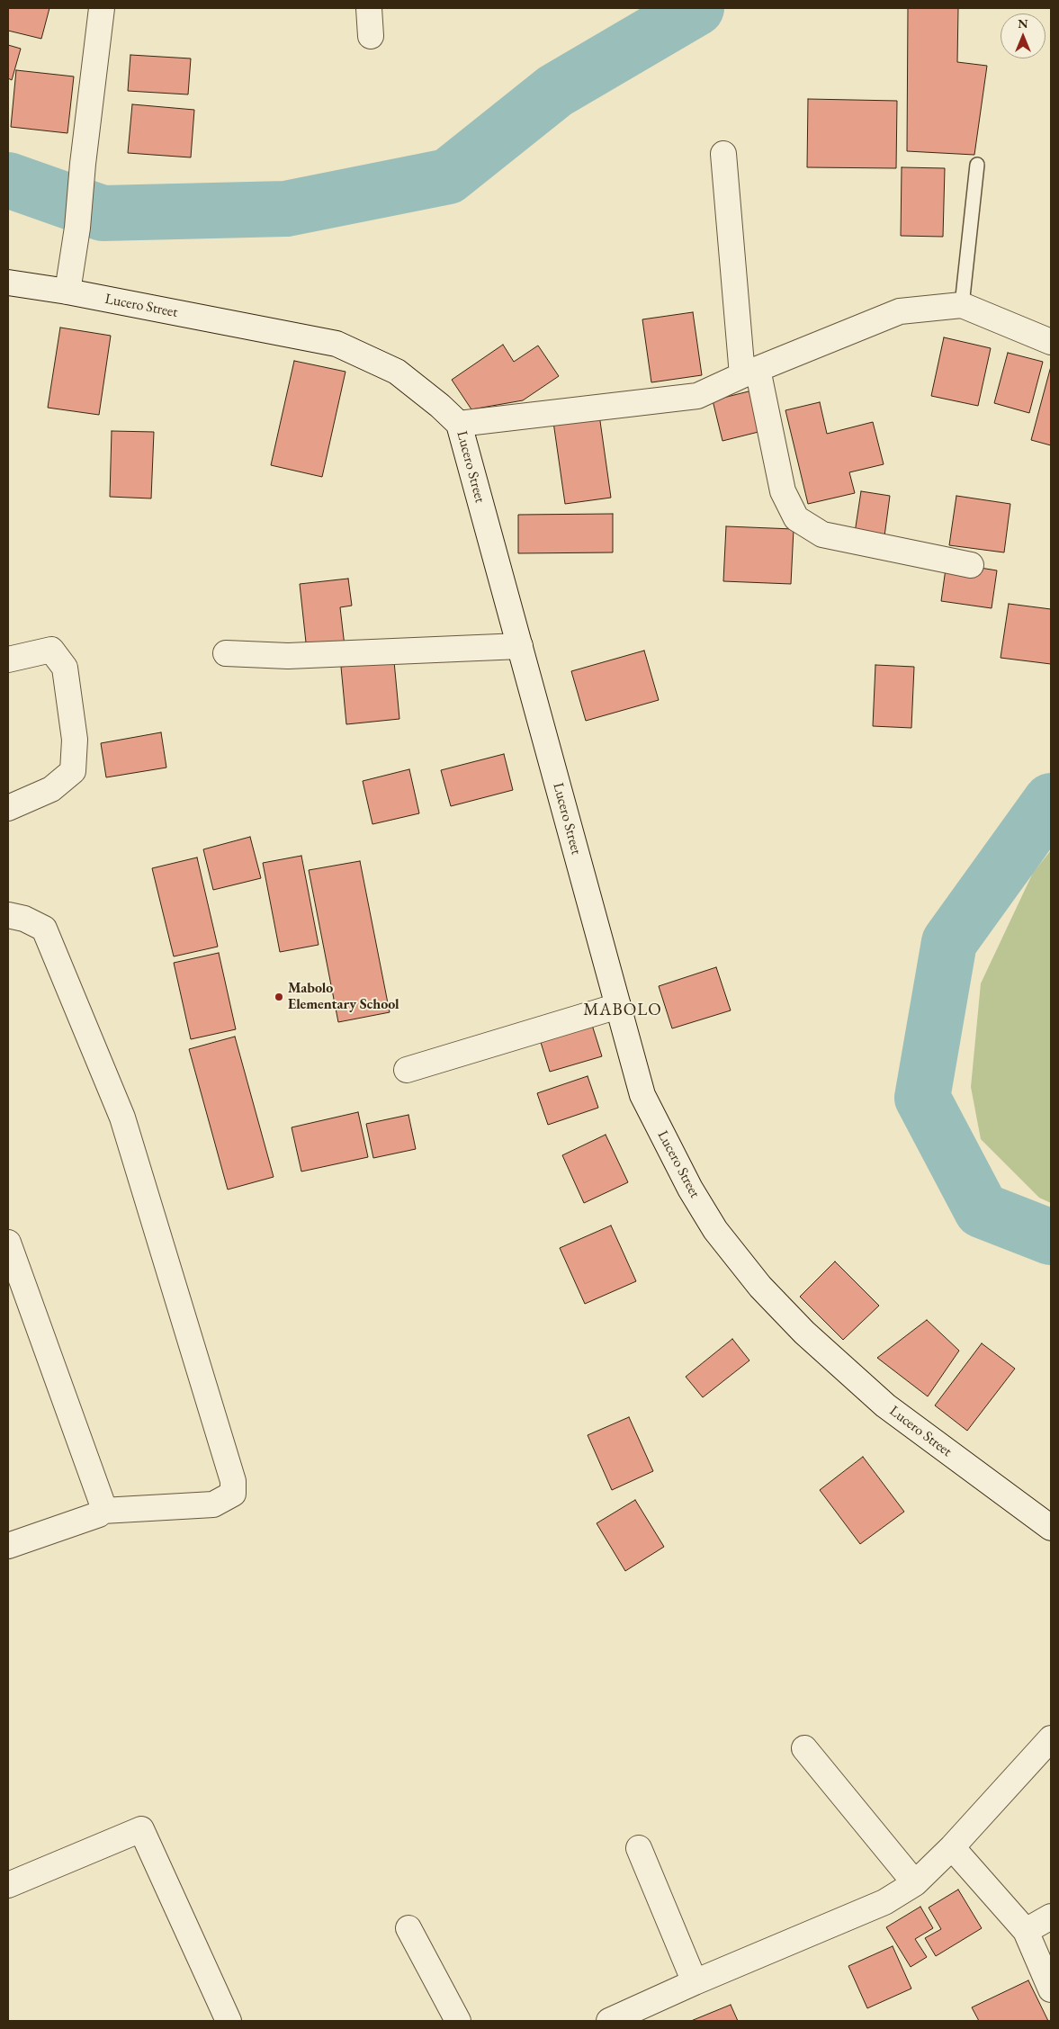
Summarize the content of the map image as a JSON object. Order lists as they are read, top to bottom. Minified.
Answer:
{"streets":{"street":["Lucero Street"]},"districts":["MABOLO"],"places":["Mabolo Elementary School"],"north":"top"}
